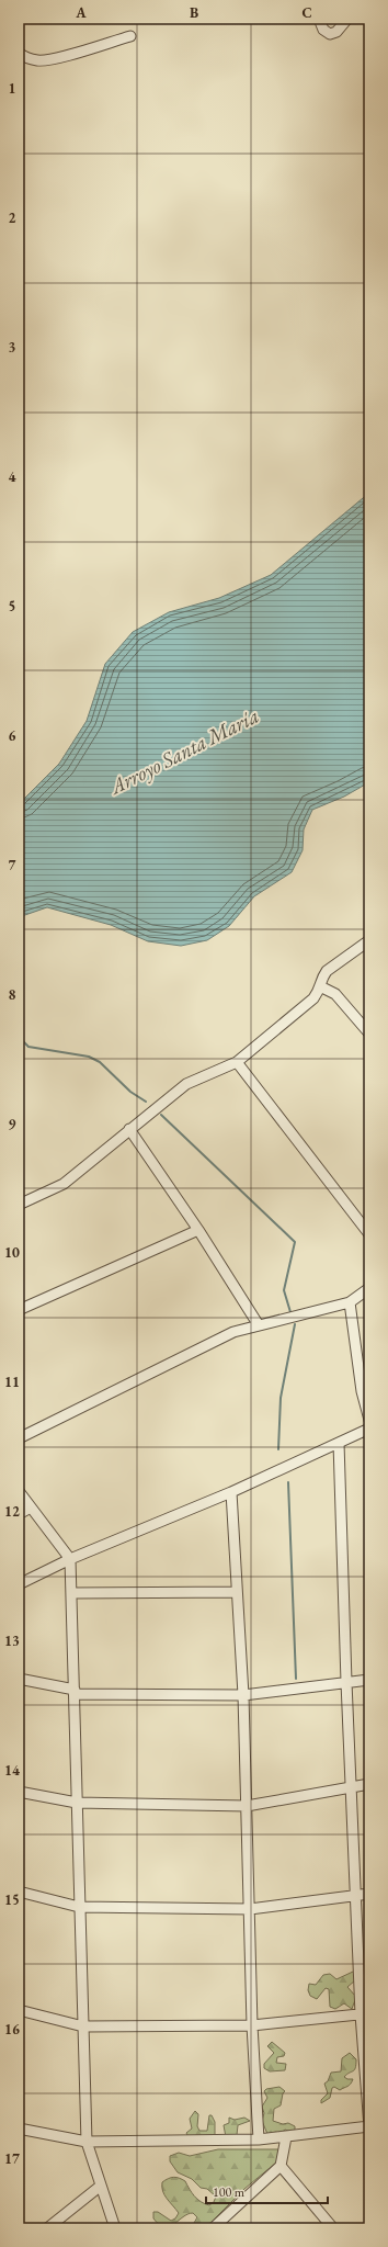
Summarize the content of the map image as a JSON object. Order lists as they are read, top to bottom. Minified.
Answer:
{"water":["Arroyo Santa María"],"scale_bar":"100 m","grid":{"columns":["A","B","C"],"rows":["1","2","3","4","5","6","7","8","9","10","11","12","13","14","15","16","17"]}}
